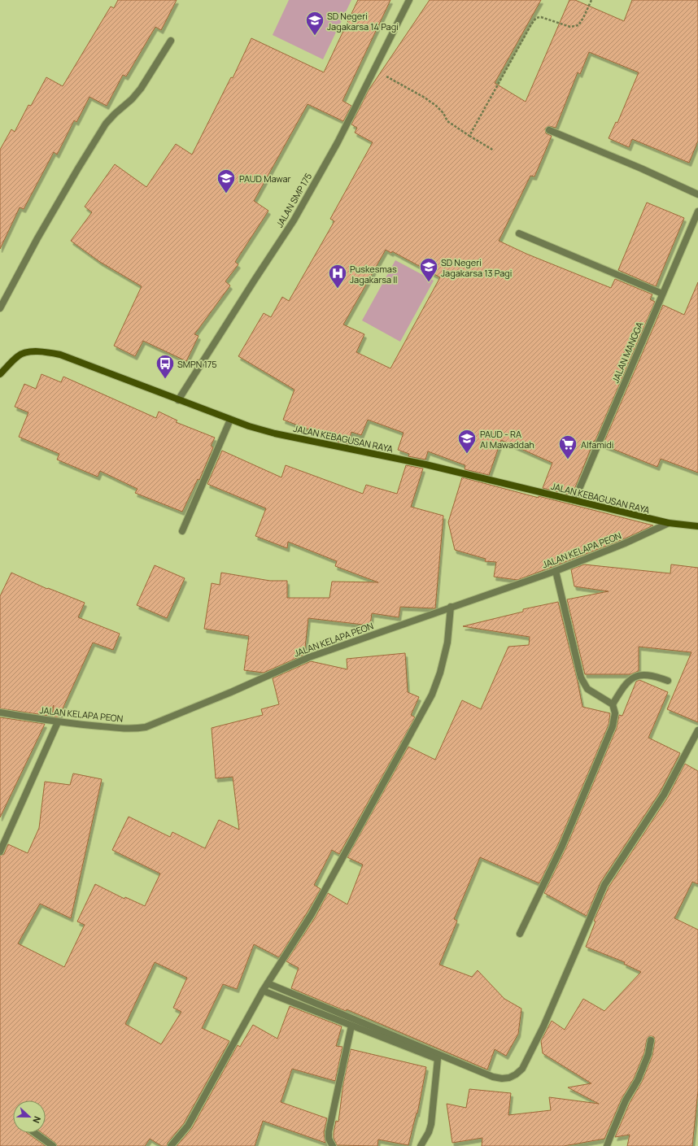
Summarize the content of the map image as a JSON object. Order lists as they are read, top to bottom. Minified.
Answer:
{"streets":{"main road":["JALAN KEBAGUSAN RAYA"],"street":["JALAN SMP 175","JALAN MANGGA","JALAN KELAPA PEON"]},"crossings":[["JALAN SMP 175","JALAN KEBAGUSAN RAYA"],["JALAN MANGGA","JALAN KEBAGUSAN RAYA"],["JALAN KEBAGUSAN RAYA","JALAN KELAPA PEON"]],"places":{"school or university":["SD Negeri Jagakarsa 14 Pagi","PAUD Mawar","SD Negeri Jagakarsa 13 Pagi","PAUD - RA Al Mawaddah"],"hospital":["Puskesmas Jagakarsa II"],"bus stop":["SMPN 175"],"supermarket":["Alfamidi"]},"north":"right"}
